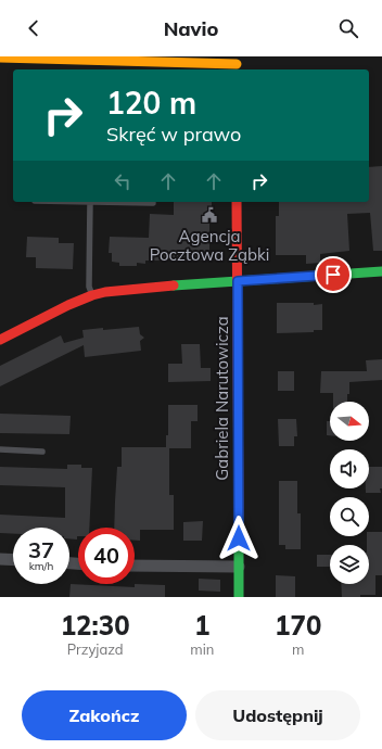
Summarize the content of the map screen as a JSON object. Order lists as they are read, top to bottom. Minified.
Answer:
{"streets":{"street":["Gabriela Narutowicza"]},"places":{"public building":["Agencja Pocztowa Ząbki"]},"north":"right","page":{"header":"Navio","turn":["120 m","Skręć w prawo"],"speed":"37 km/h","limit":"40","eta":["12:30","Przyjazd","1","min","170","m"],"buttons":["Zakończ","Udostępnij"]}}
